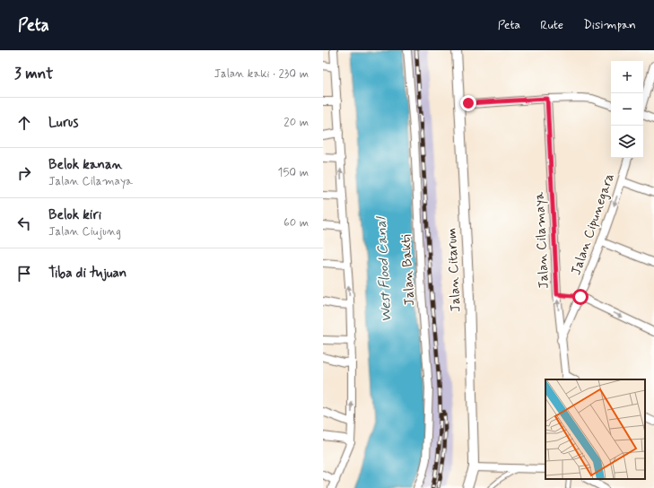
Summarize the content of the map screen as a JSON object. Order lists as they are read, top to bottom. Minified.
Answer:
{"streets":{"street":["Jalan Cipunegara","Jalan Cilamaya","Jalan Bakti","Jalan Citarum"]},"crossings":[["Jalan Cipunegara","Jalan Cilamaya"]],"water":["West Flood Canal"],"page":{"header":"Peta","nav":["Peta","Rute","Disimpan"],"heading":["3 mnt","Jalan kaki · 230 m"],"map_buttons":["+","−"],"list":[["Lurus","20 m"],["Belok kanan","Jalan Cilamaya","150 m"],["Belok kiri","Jalan Ciujung","60 m"],"Tiba di tujuan"]}}
